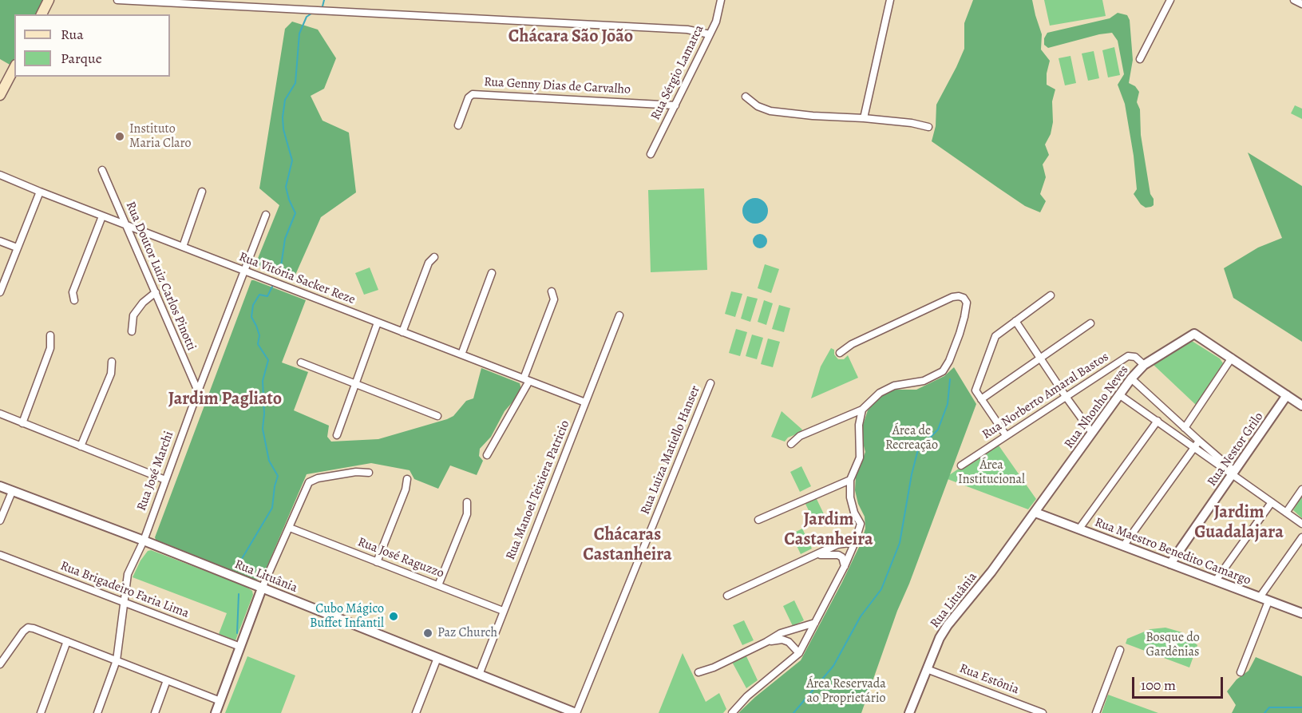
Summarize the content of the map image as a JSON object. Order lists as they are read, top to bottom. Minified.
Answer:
{"streets":{"street":["Rua Sérgio Lamarca","Rua Genny Dias de Carvalho","Rua Doutor Luiz Carlos Pinotti","Rua Vitória Sacker Reze","Rua Norberto Amaral Bastos","Rua Nhonho Neves","Rua Nestor Grilo","Rua Luiza Matiello Hanser","Rua José Marchi","Rua Manoel Teixiera Patricio","Rua Maestro Benedito Camargo","Rua José Raguzzo","Rua Lituânia","Rua Brigadeiro Faria Lima","Rua Estônia"]},"crossings":[["Rua Sérgio Lamarca","Rua Genny Dias de Carvalho"],["Rua Doutor Luiz Carlos Pinotti","Rua Vitória Sacker Reze"],["Rua Doutor Luiz Carlos Pinotti","Rua José Marchi"],["Rua Vitória Sacker Reze","Rua José Marchi"],["Rua Vitória Sacker Reze","Rua Manoel Teixiera Patricio"],["Rua Norberto Amaral Bastos","Rua Nhonho Neves"],["Rua Nhonho Neves","Rua Maestro Benedito Camargo"],["Rua Nhonho Neves","Rua Lituânia"],["Rua Nestor Grilo","Rua Maestro Benedito Camargo"],["Rua Luiza Matiello Hanser","Rua Lituânia"],["Rua José Marchi","Rua Lituânia"],["Rua José Marchi","Rua Brigadeiro Faria Lima"],["Rua Manoel Teixiera Patricio","Rua José Raguzzo"],["Rua Manoel Teixiera Patricio","Rua Lituânia"],["Rua Maestro Benedito Camargo","Rua Lituânia"],["Rua Lituânia","Rua Estônia"]],"districts":["Chácara São João","Jardim Pagliato","Jardim Guadalajara","Jardim Castanheira","Chácaras Castanheira"],"parks":["Área de Recreação","Área Institucional","Bosque do Gardênias","Área Reservada ao Proprietário"],"places":["Instituto Maria Claro","Cubo Mágico Buffet Infantil","Paz Church"],"legend":["Rua","Parque"],"scale_bar":"100 m"}
